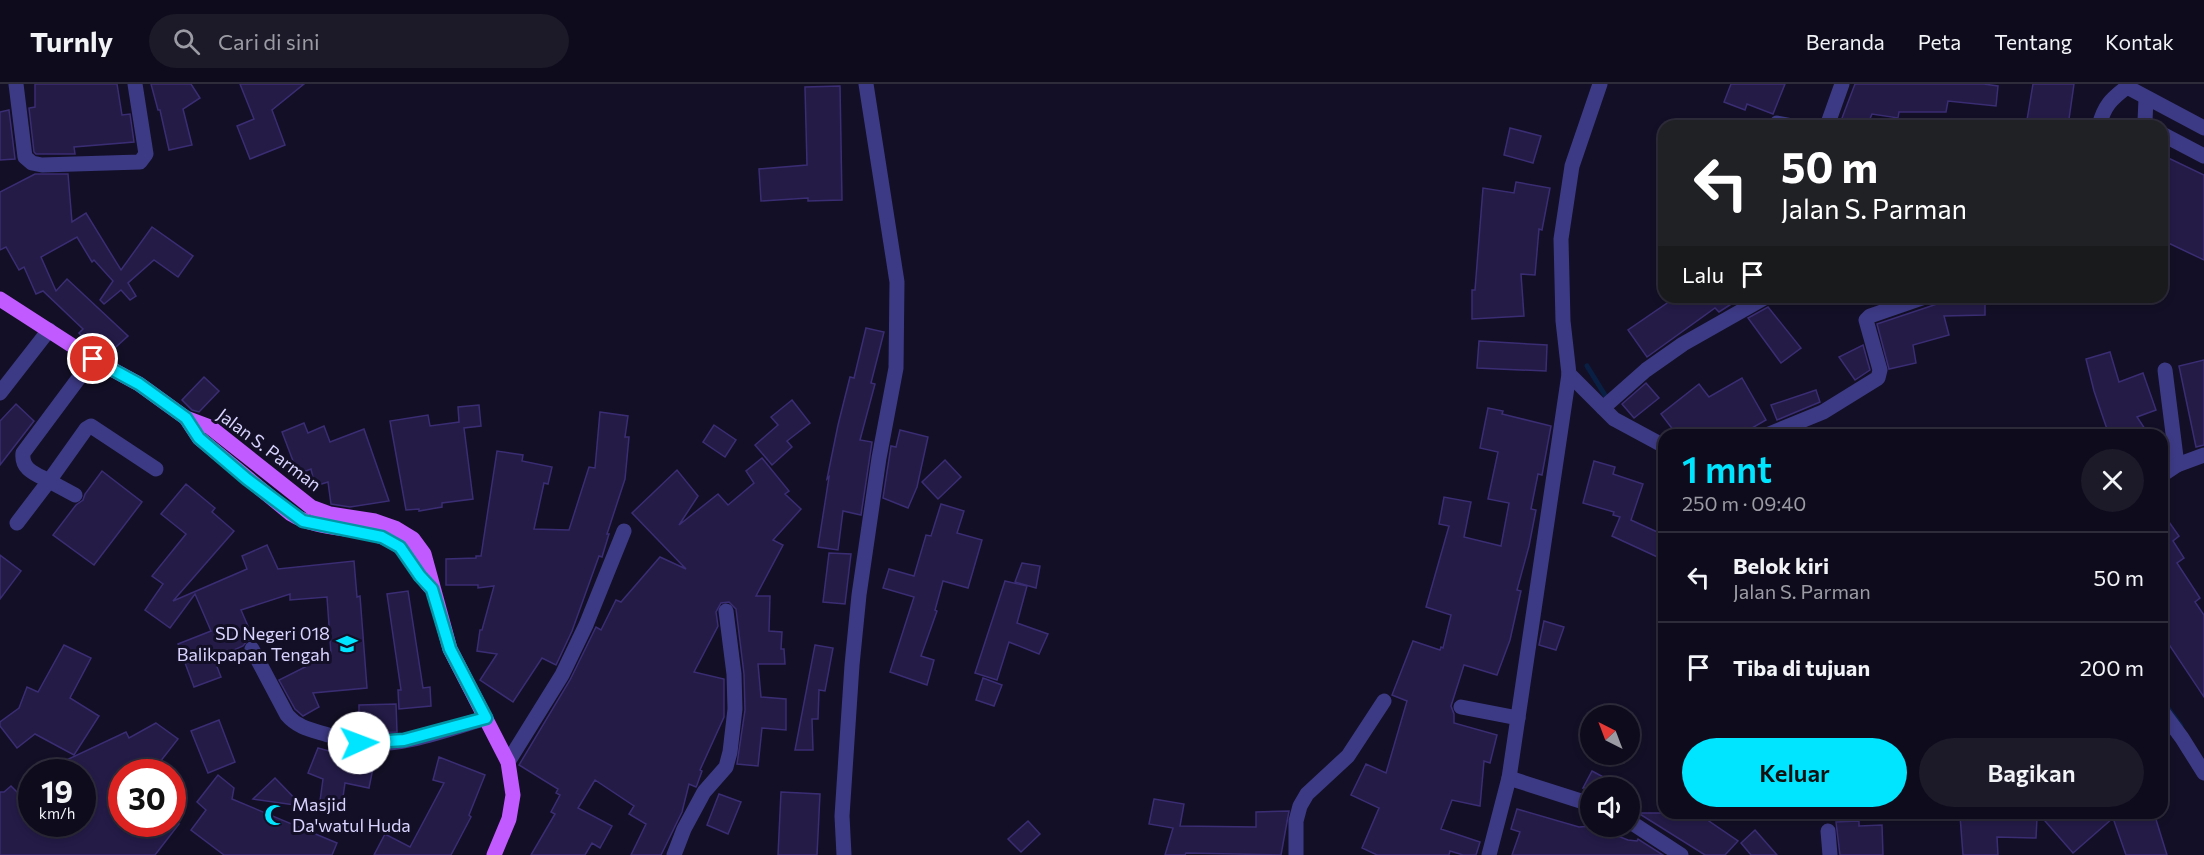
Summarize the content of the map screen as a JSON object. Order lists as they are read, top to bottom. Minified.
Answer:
{"streets":{"main road":["Jalan S. Parman"]},"places":{"school or university":["SD Negeri 018 Balikpapan Tengah"],"mosque":["Masjid Da'watul Huda"]},"north":"top left","page":{"header":"Turnly","search":"Cari di sini","nav":["Beranda","Peta","Tentang","Kontak"],"turn":["50 m","Jalan S. Parman"],"then":"Lalu","heading":["1 mnt","250 m · 09:40"],"list":[{"name":"Belok kiri","note":"Jalan S. Parman","value":"50 m"},{"name":"Tiba di tujuan","value":"200 m"}],"buttons":["Keluar","Bagikan"],"speed":"19 km/h","limit":"30"}}
